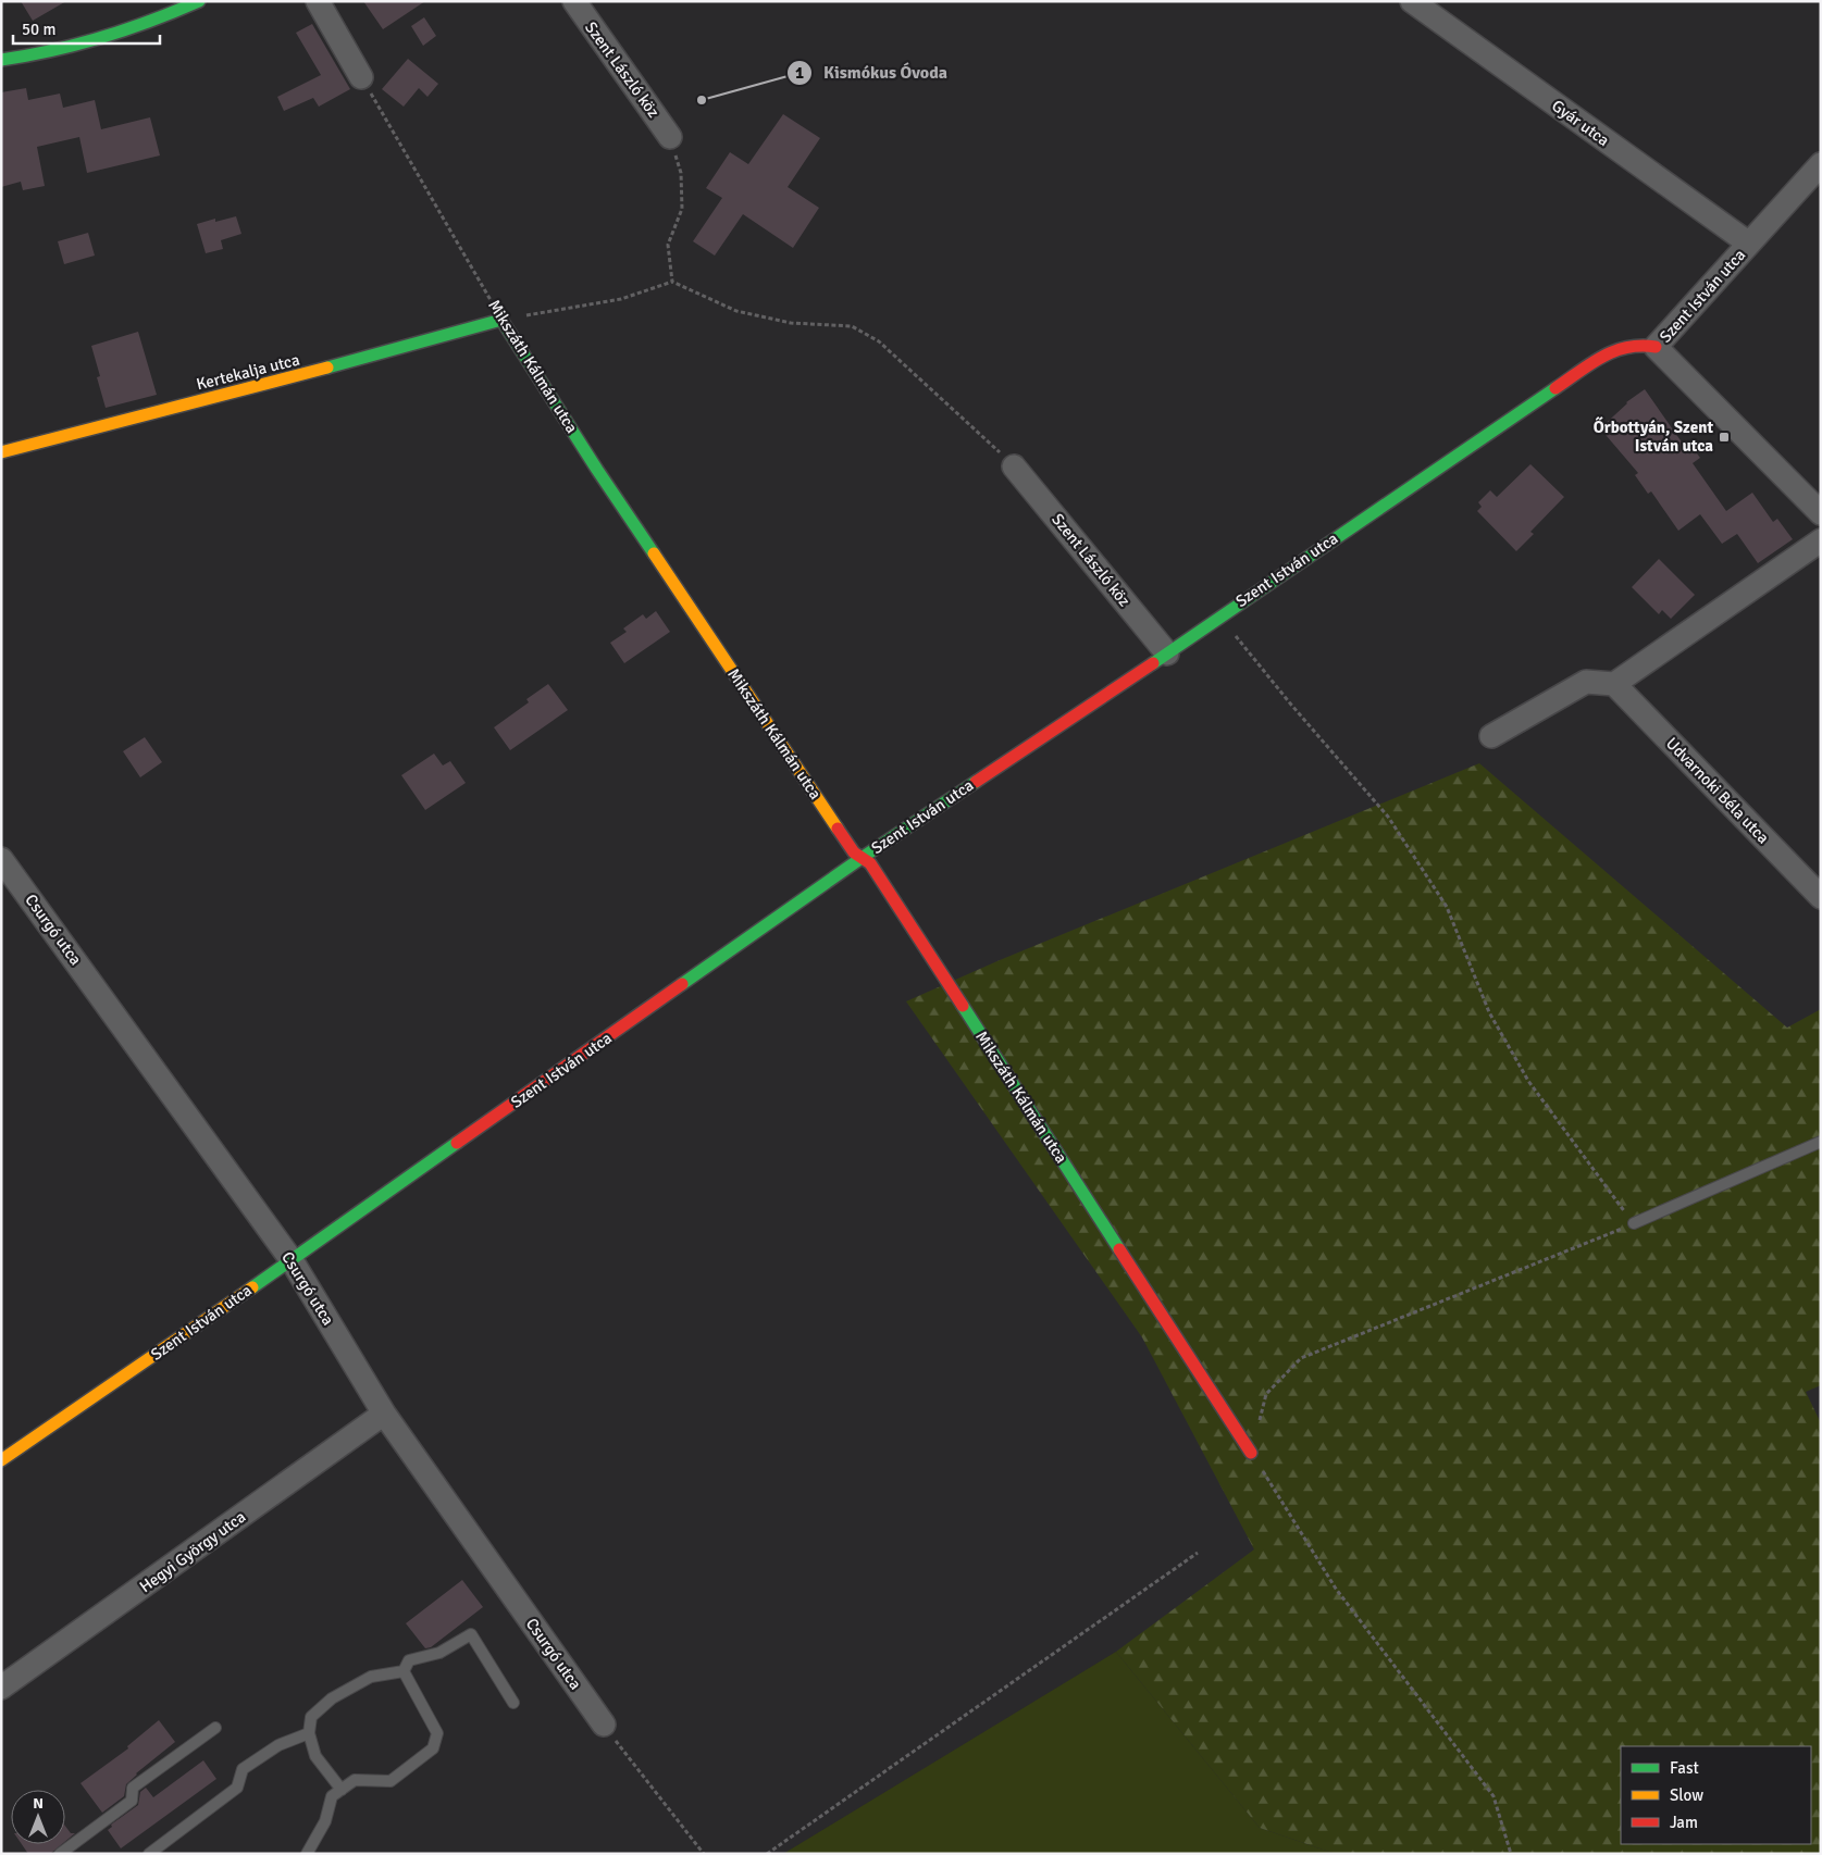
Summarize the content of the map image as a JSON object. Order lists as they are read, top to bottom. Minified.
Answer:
{"streets":{"street":["Szent László köz","Gyár utca","Szent István utca","Mikszáth Kálmán utca","Kertekalja utca","Udvarnoki Béla utca","Csurgó utca","Hegyi György utca"]},"crossings":[["Szent László köz","Szent István utca"],["Gyár utca","Szent István utca"],["Szent István utca","Mikszáth Kálmán utca"],["Szent István utca","Csurgó utca"],["Mikszáth Kálmán utca","Kertekalja utca"],["Csurgó utca","Hegyi György utca"]],"places":{"other":["Kismókus Óvoda"],"transit":["Őrbottyán, Szent István utca"]},"legend":["Fast","Slow","Jam"],"scale_bar":"50 m","north":"top"}
